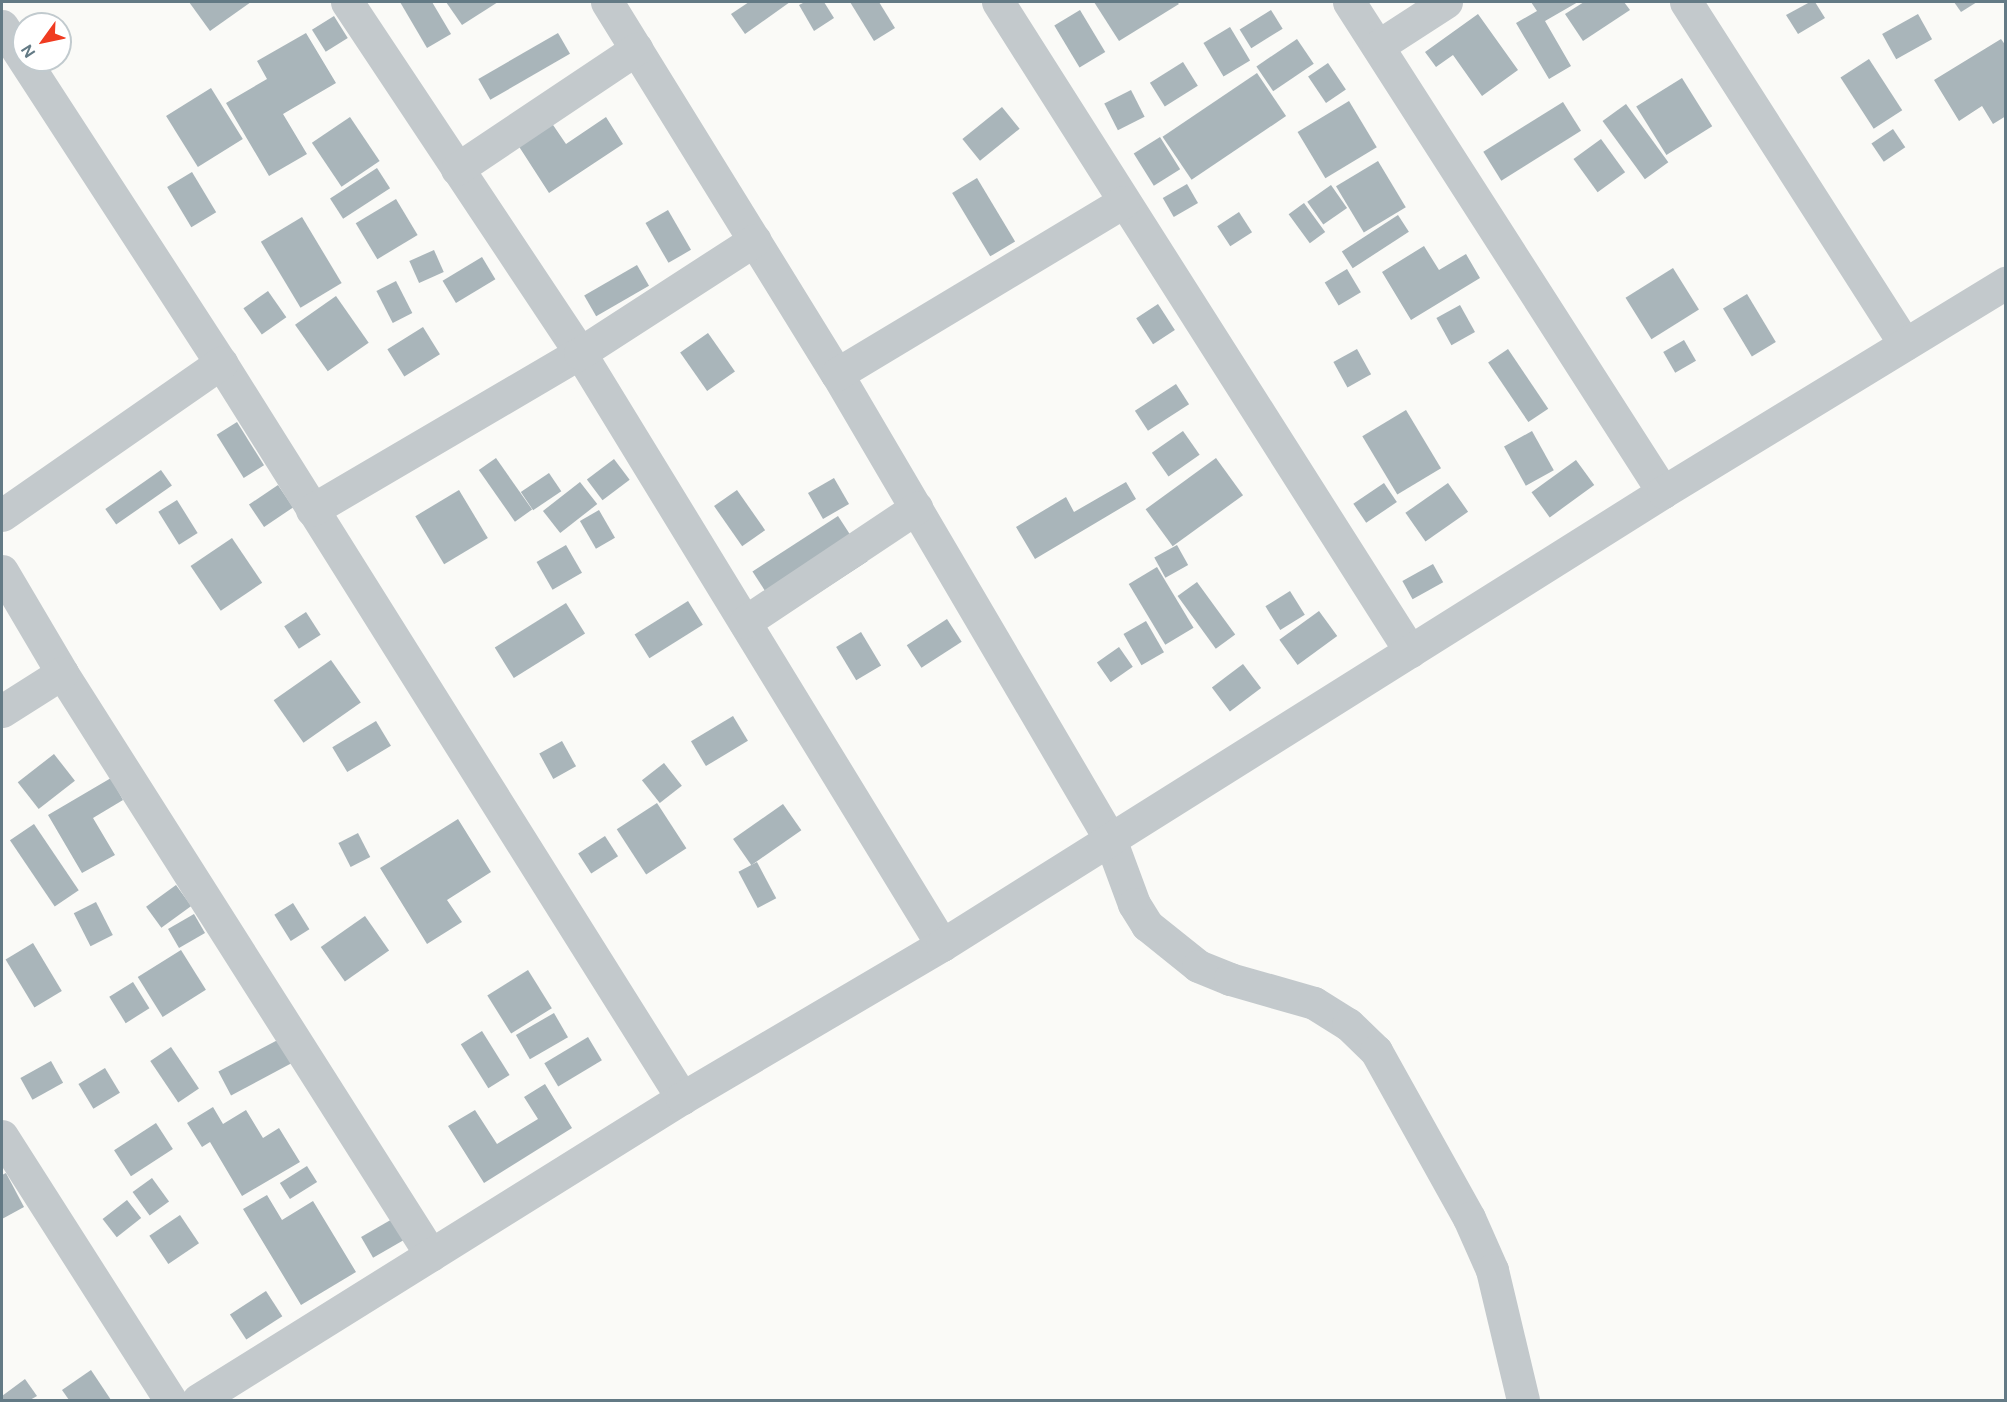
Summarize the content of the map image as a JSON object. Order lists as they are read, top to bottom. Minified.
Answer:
{"north":"bottom left"}
